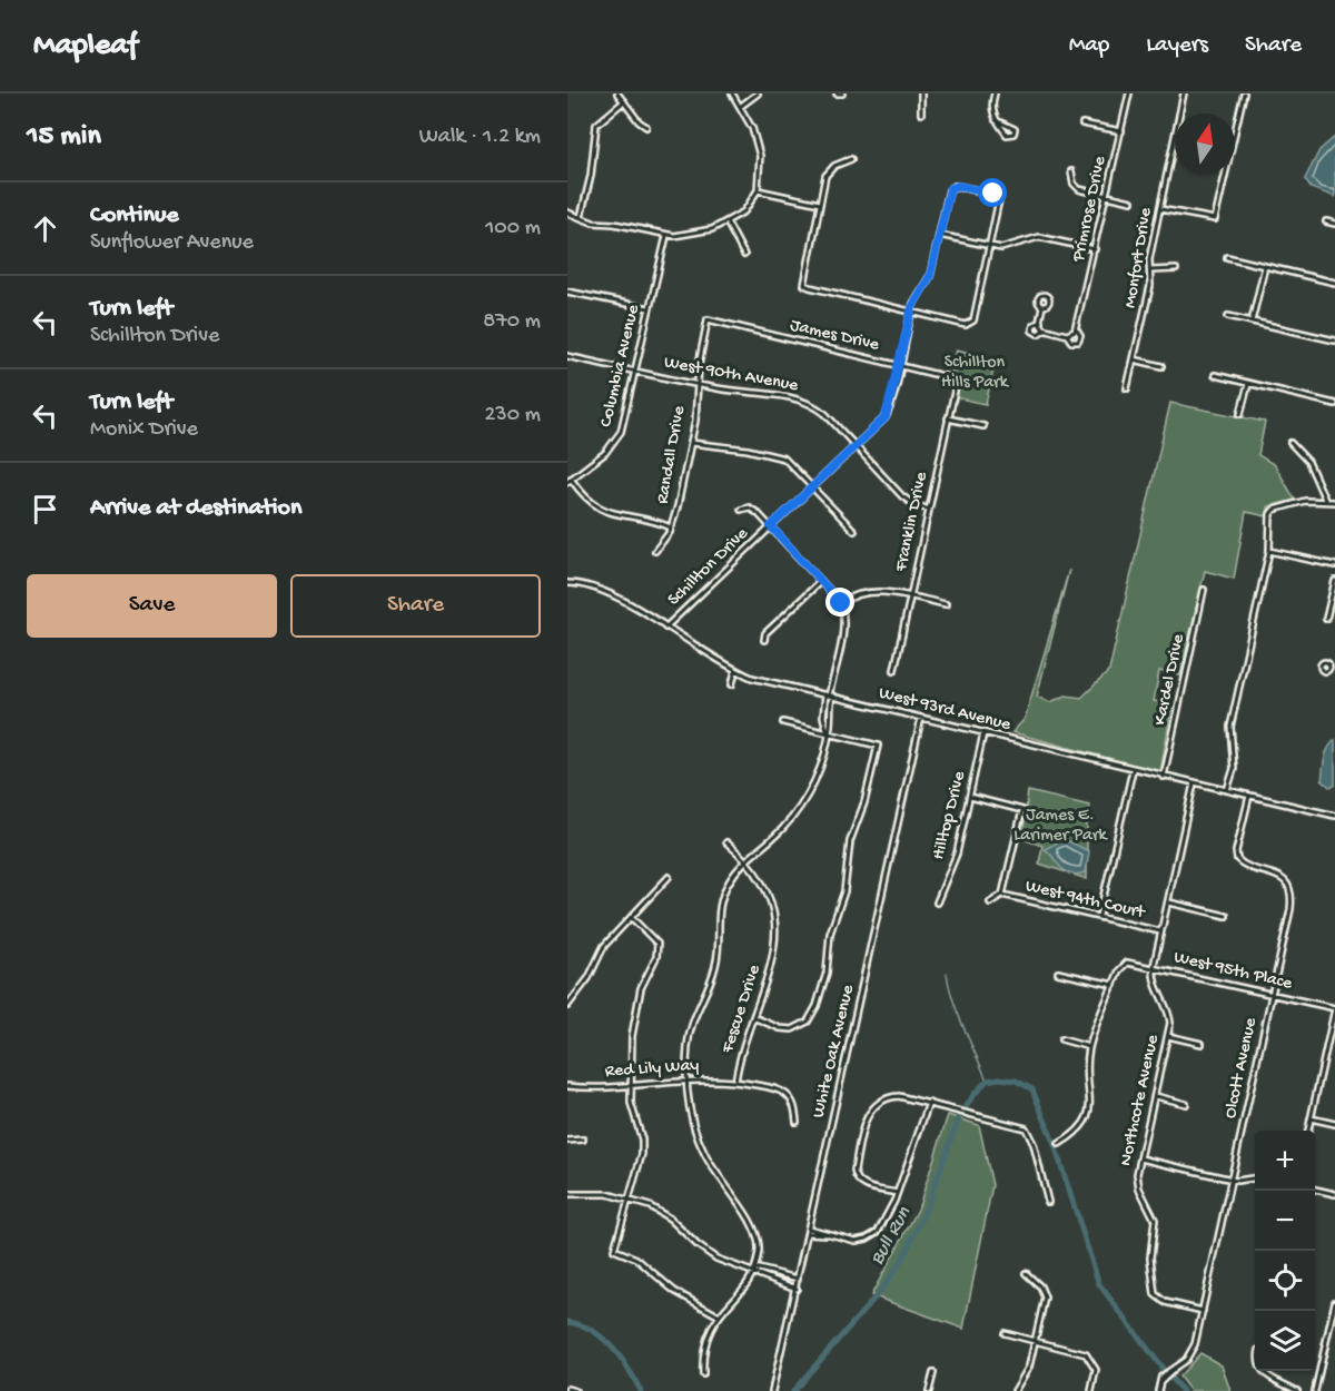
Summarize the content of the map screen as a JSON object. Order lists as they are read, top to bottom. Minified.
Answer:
{"streets":{"street":["Primrose Drive","Monfort Drive","James Drive","Columbia Avenue","West 90th Avenue","Randall Drive","Franklin Drive","Schillton Drive","Kardel Drive","West 93rd Avenue","Hilltop Drive","West 94th Court","West 95th Place","Fescue Drive","White Oak Avenue","Olcott Avenue","Red Lily Way","Northcote Avenue"]},"crossings":[["James Drive","Randall Drive"],["James Drive","Franklin Drive"],["James Drive","Schillton Drive"],["Columbia Avenue","West 90th Avenue"],["West 90th Avenue","Randall Drive"],["West 90th Avenue","Franklin Drive"],["West 90th Avenue","Schillton Drive"],["Schillton Drive","West 93rd Avenue"],["Kardel Drive","West 93rd Avenue"],["West 93rd Avenue","Hilltop Drive"],["West 93rd Avenue","White Oak Avenue"],["West 93rd Avenue","Olcott Avenue"],["West 93rd Avenue","Northcote Avenue"],["West 94th Court","Northcote Avenue"],["West 95th Place","Olcott Avenue"],["West 95th Place","Northcote Avenue"],["Fescue Drive","Red Lily Way"],["Olcott Avenue","Northcote Avenue"]],"water":["Bull Run"],"parks":["Schillton Hills Park","James E. Larimer Park"],"north":"top","page":{"header":"Mapleaf","nav":["Map","Layers","Share"],"heading":["15 min","Walk · 1.2 km"],"list":[["Continue","Sunflower Avenue","100 m"],["Turn left","Schillton Drive","870 m"],["Turn left","Monix Drive","230 m"],"Arrive at destination"],"buttons":["Save","Share"],"map_buttons":["+","−"]}}
